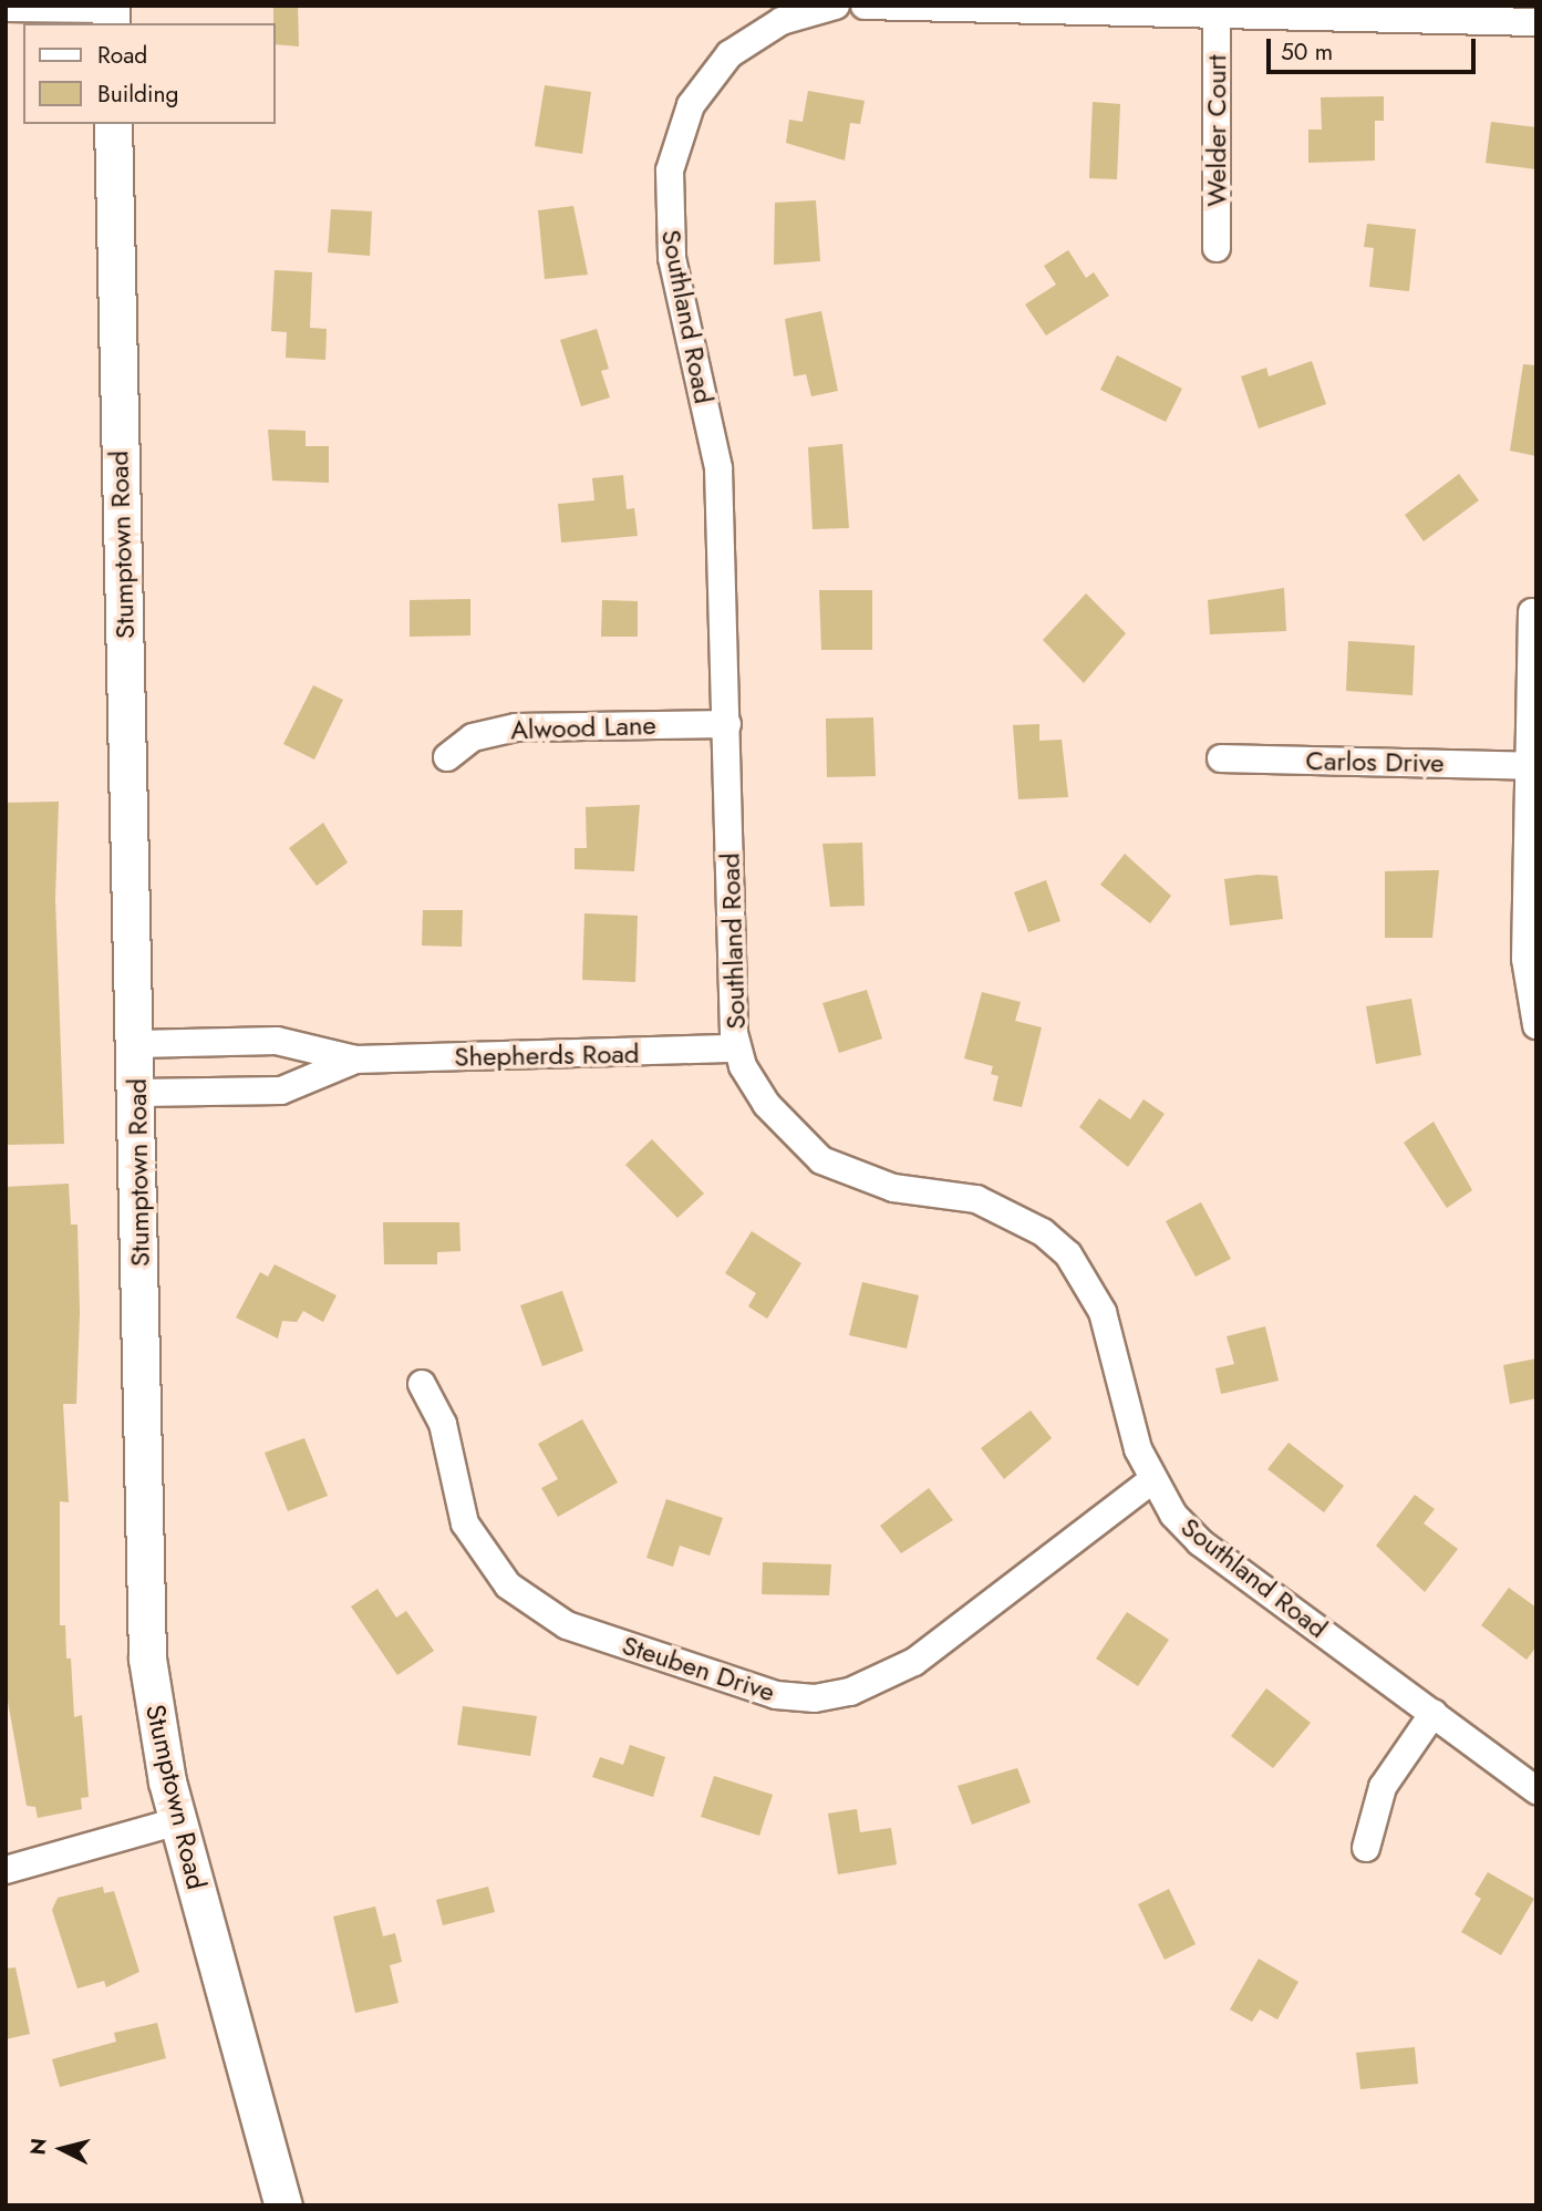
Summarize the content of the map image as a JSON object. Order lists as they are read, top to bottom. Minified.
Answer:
{"streets":{"street":["Welder Court","Southland Road","Stumptown Road","Alwood Lane","Carlos Drive","Shepherds Road","Steuben Drive"]},"crossings":[["Southland Road","Alwood Lane"],["Southland Road","Shepherds Road"],["Southland Road","Steuben Drive"],["Stumptown Road","Shepherds Road"]],"legend":["Road","Building"],"scale_bar":"50 m","north":"left"}
